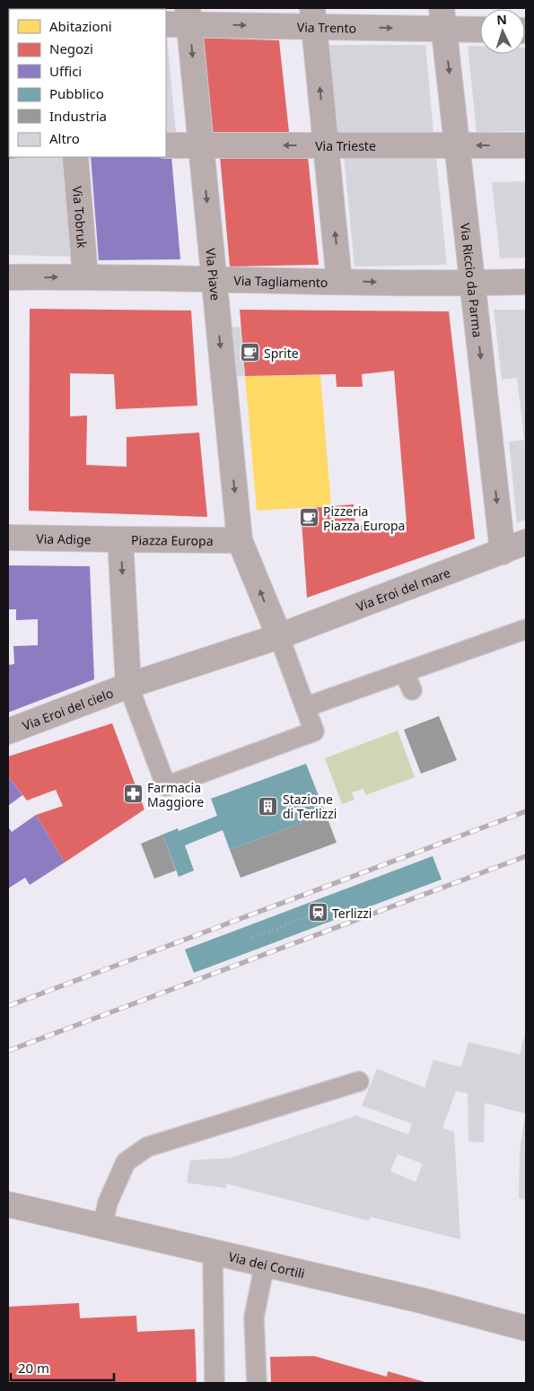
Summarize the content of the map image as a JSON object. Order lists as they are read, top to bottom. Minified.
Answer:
{"streets":{"street":["Via Trento","Via Trieste","Via Tobruk","Via Piave","Via Riccio da Parma","Via Tagliamento","Via Adige","Piazza Europa","Via Eroi del mare","Via Eroi del cielo","Via dei Cortili"]},"crossings":[["Via Trento","Via Piave"],["Via Trento","Via Riccio da Parma"],["Via Trieste","Via Piave"],["Via Trieste","Via Riccio da Parma"],["Via Tobruk","Via Tagliamento"],["Via Piave","Via Tagliamento"],["Via Piave","Piazza Europa"],["Via Riccio da Parma","Via Tagliamento"],["Via Riccio da Parma","Via Eroi del mare"],["Via Adige","Piazza Europa"],["Piazza Europa","Via Eroi del mare"],["Piazza Europa","Via Eroi del cielo"]],"one_way":["Via Trento","Via Trieste","Via Tagliamento"],"places":{"cafe":["Sprite","Pizzeria Piazza Europa"],"pharmacy":["Farmacia Maggiore"],"building":["Stazione di Terlizzi"],"station":["Terlizzi"]},"legend":["Abitazioni","Negozi","Uffici","Pubblico","Industria","Altro"],"scale_bar":"20 m","north":"top"}
